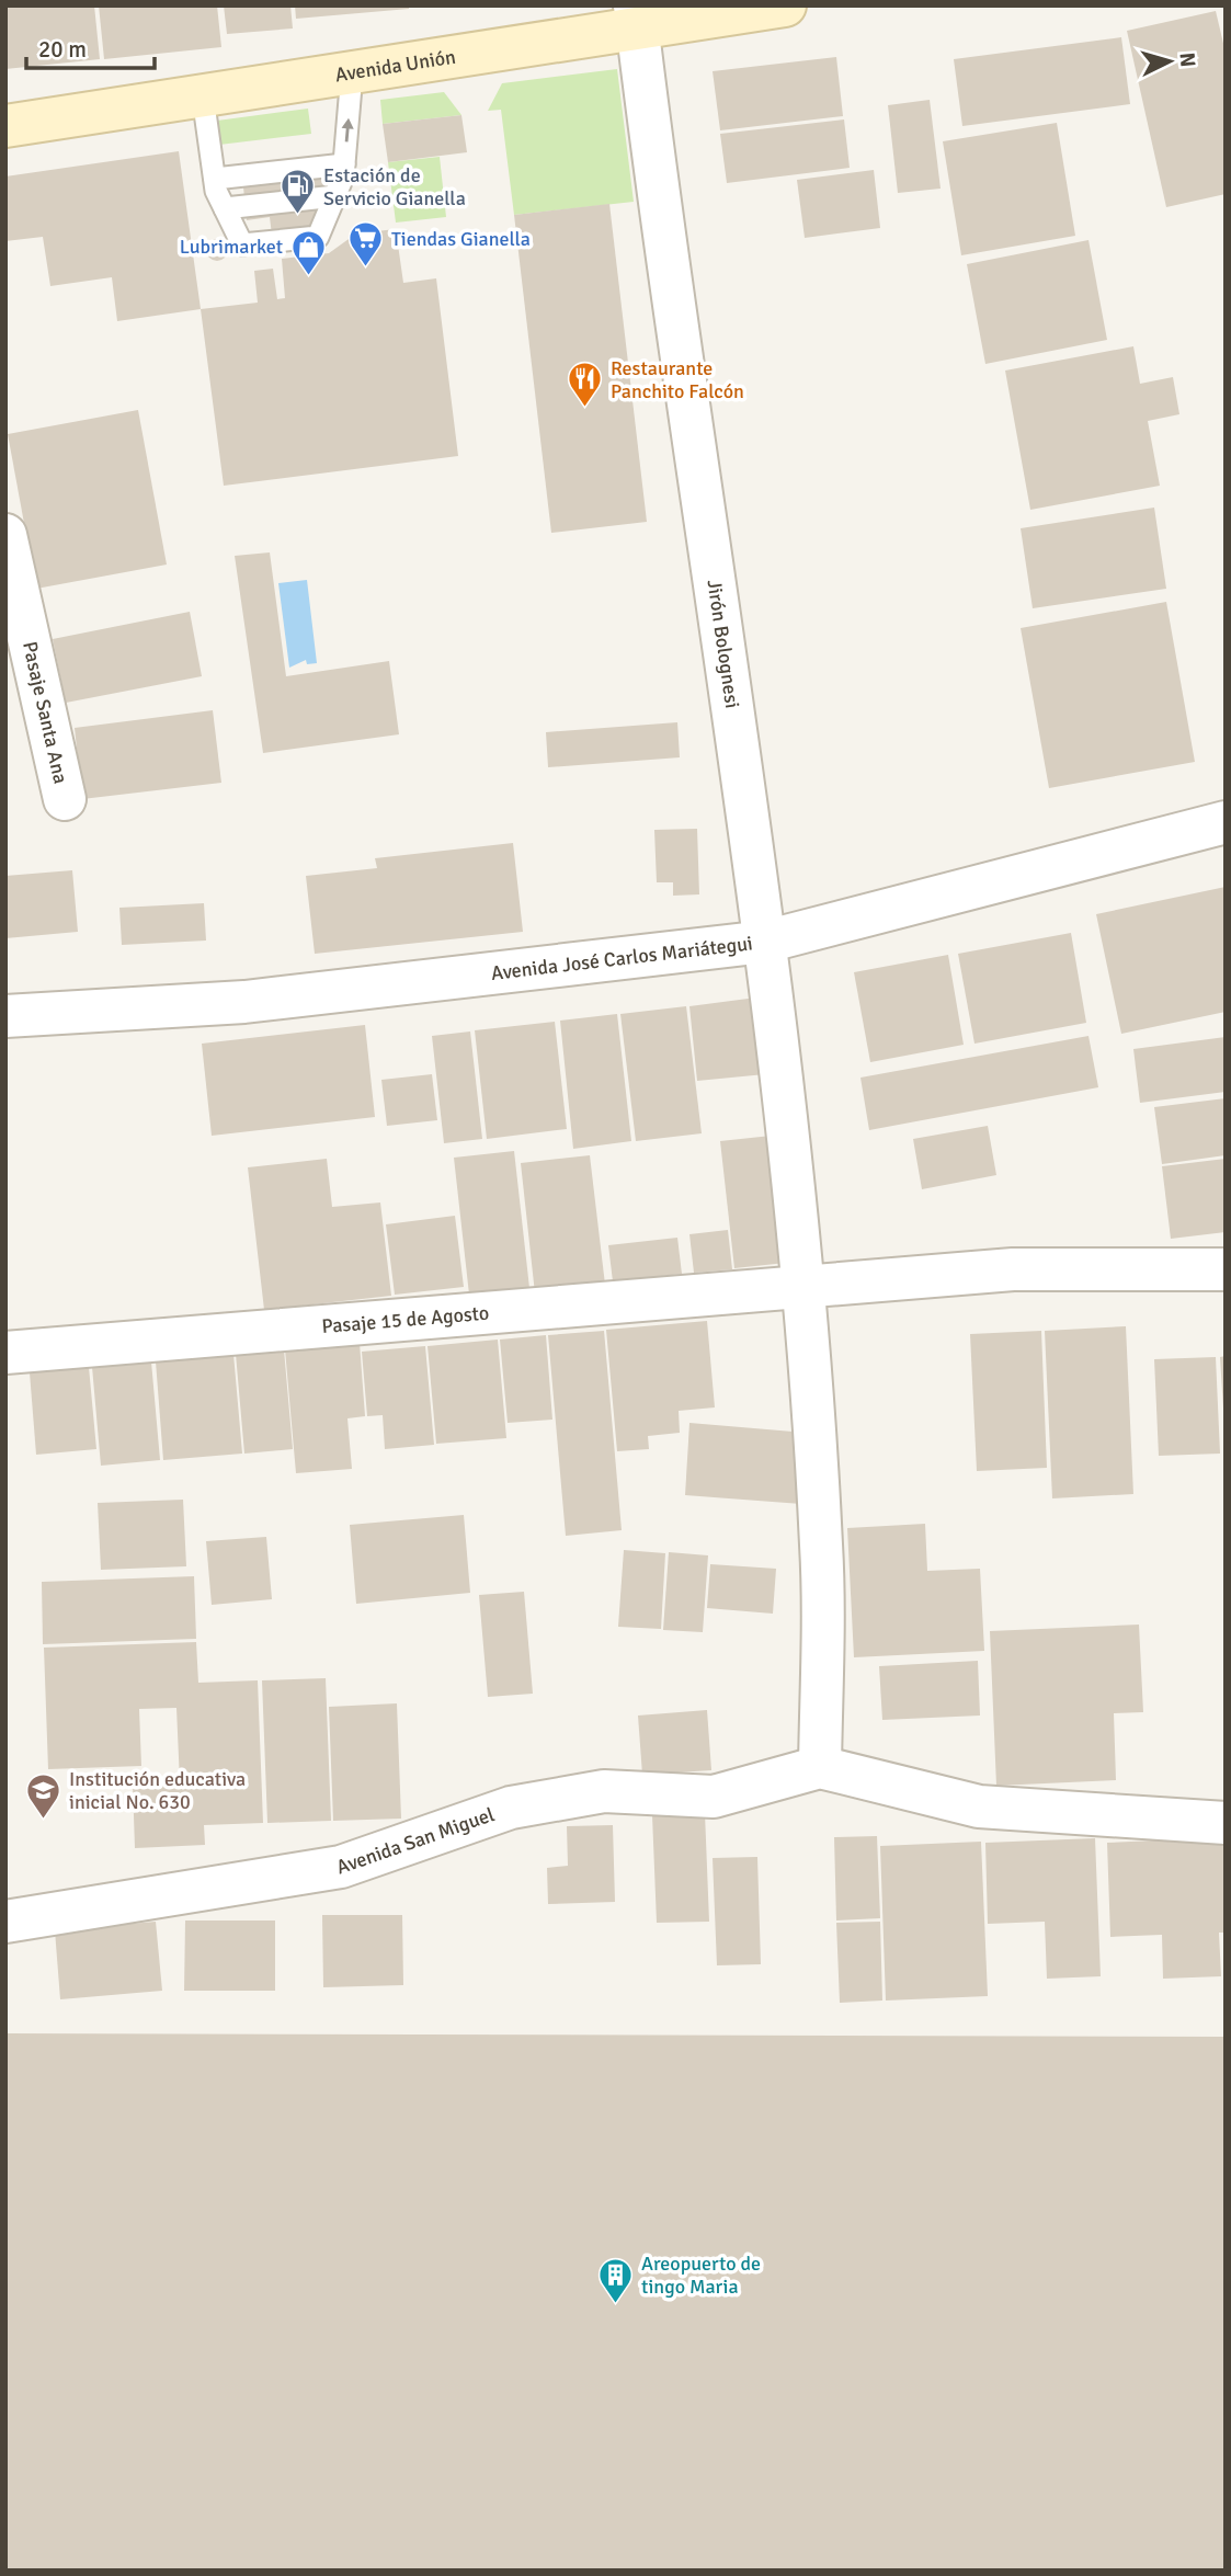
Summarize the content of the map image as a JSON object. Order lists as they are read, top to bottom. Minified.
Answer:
{"streets":{"main road":["Avenida Unión"],"street":["Jirón Bolognesi","Pasaje Santa Ana","Avenida José Carlos Mariátegui","Pasaje 15 de Agosto","Avenida San Miguel"]},"crossings":[["Avenida Unión","Jirón Bolognesi"],["Jirón Bolognesi","Avenida José Carlos Mariátegui"],["Jirón Bolognesi","Pasaje 15 de Agosto"],["Jirón Bolognesi","Avenida San Miguel"]],"places":{"fuel station":["Estación de Servicio Gianella"],"supermarket":["Tiendas Gianella"],"shop":["Lubrimarket"],"restaurant":["Restaurante Panchito Falcón"],"school or university":["Institución educativa inicial No. 630"],"building":["Areopuerto de tingo Maria"]},"scale_bar":"20 m","north":"right"}
